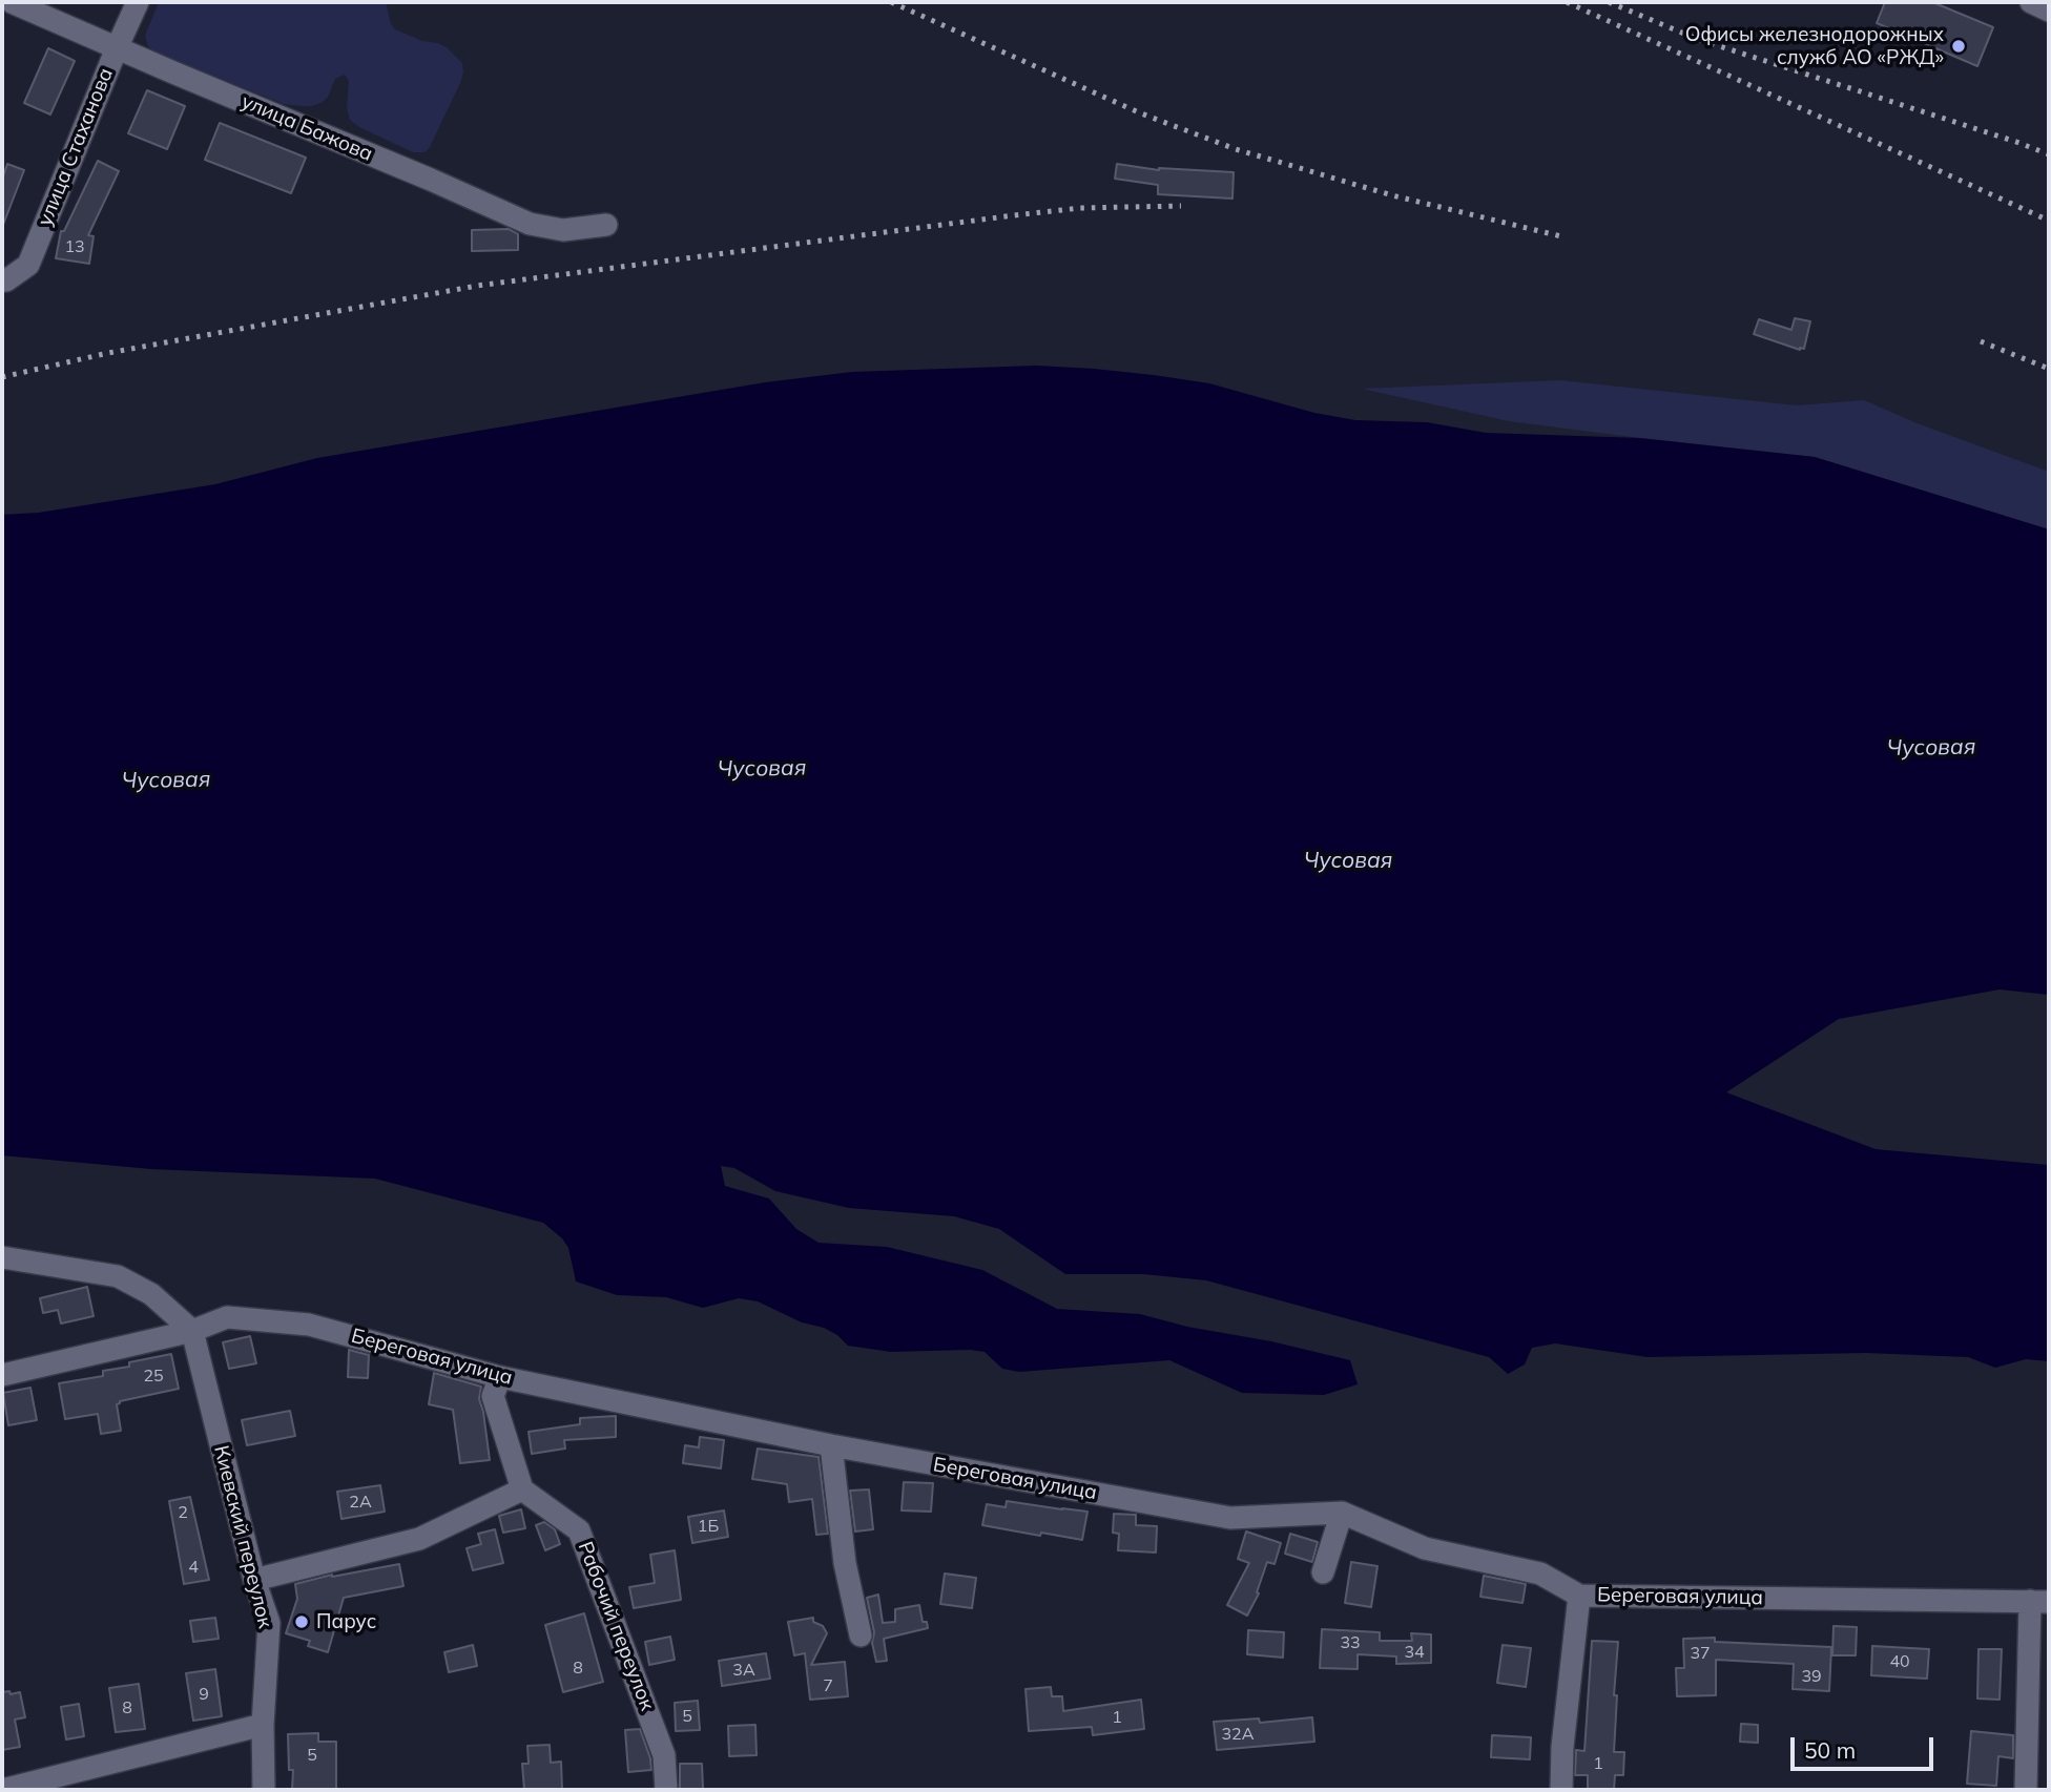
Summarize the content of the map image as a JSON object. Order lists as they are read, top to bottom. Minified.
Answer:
{"streets":{"street":["улица Бажова","улица Стаханова","Береговая улица","Киевский переулок","Рабочий переулок"]},"crossings":[["улица Бажова","улица Стаханова"],["Береговая улица","Киевский переулок"]],"water":["Чусовая"],"places":["Офисы железнодорожных служб АО «РЖД»","Парус"],"house_numbers":["13","25","2А","2","1Б","4","33","34","37","40","8","3А","39","7","9","8","5","1","32А","5","1"],"scale_bar":"50 m"}
